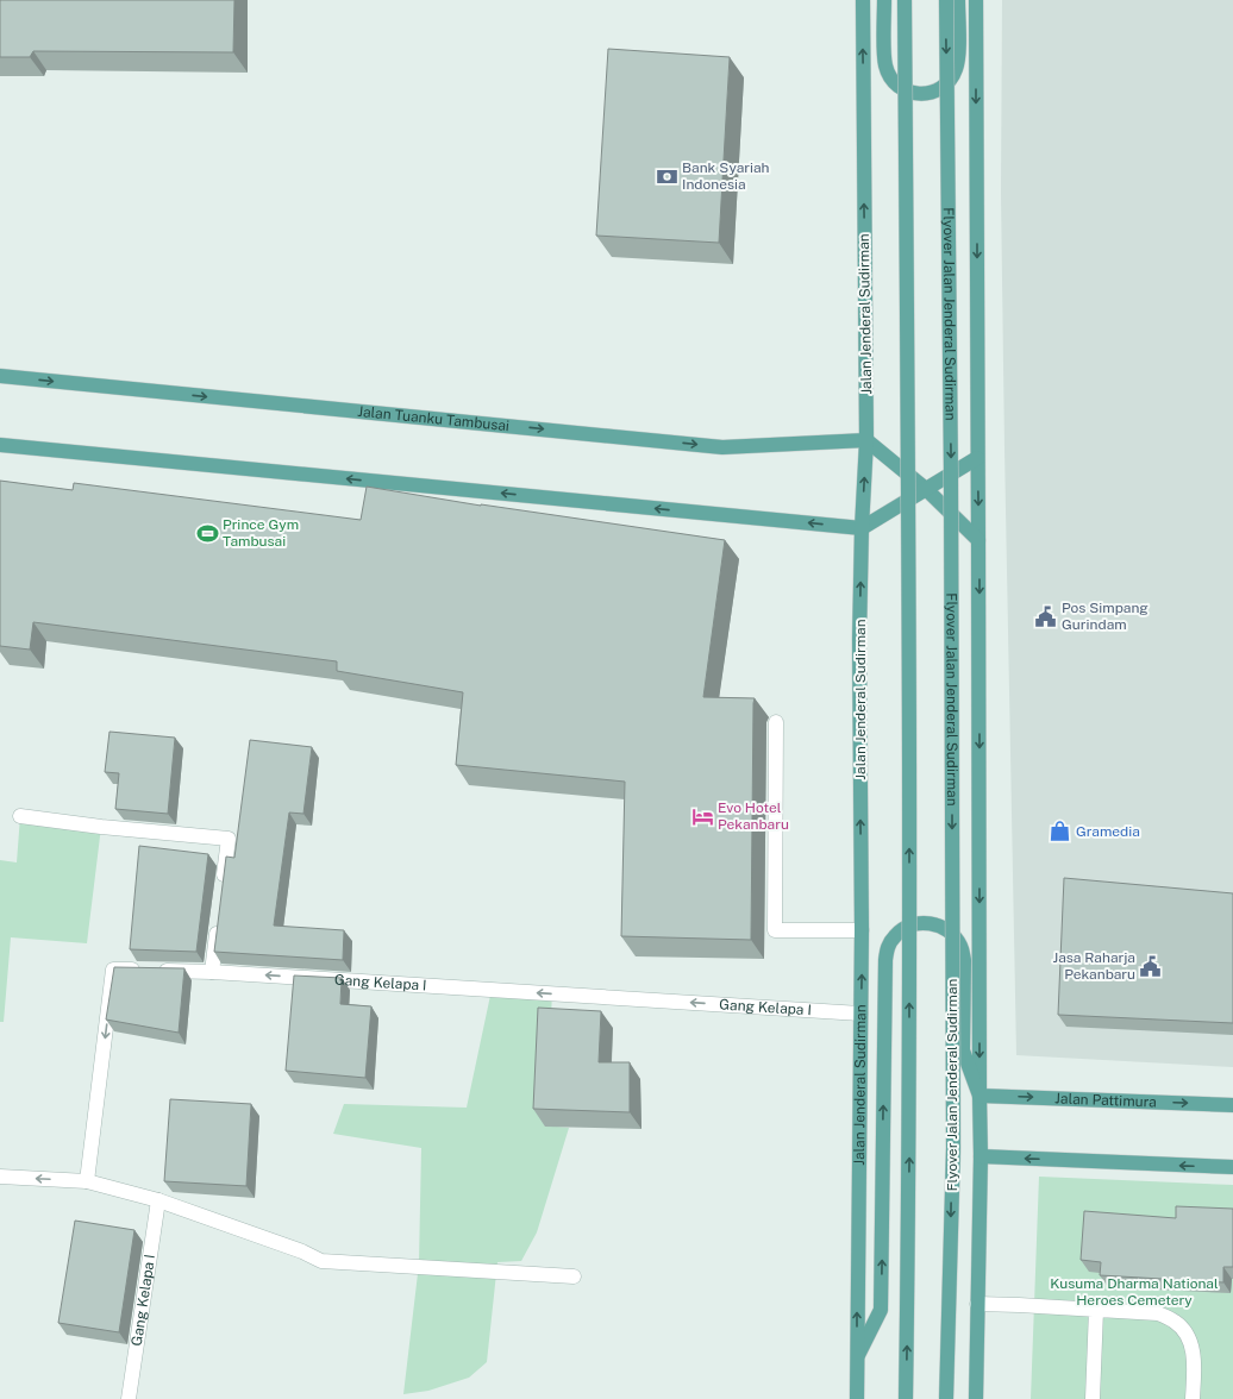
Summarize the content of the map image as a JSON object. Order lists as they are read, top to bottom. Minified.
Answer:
{"streets":{"main road":["Jalan Jenderal Sudirman","Flyover Jalan Jenderal Sudirman","Jalan Tuanku Tambusai","Jalan Pattimura"],"street":["Gang Kelapa I"]},"crossings":[["Jalan Jenderal Sudirman","Jalan Tuanku Tambusai"],["Jalan Jenderal Sudirman","Gang Kelapa I"]],"one_way":["Gang Kelapa I"],"parks":["Kusuma Dharma National Heroes Cemetery"],"places":{"bank":["Bank Syariah Indonesia"],"sports":["Prince Gym Tambusai"],"public building":["Pos Simpang Gurindam","Jasa Raharja Pekanbaru"],"hotel":["Evo Hotel Pekanbaru"],"shop":["Gramedia"]}}
